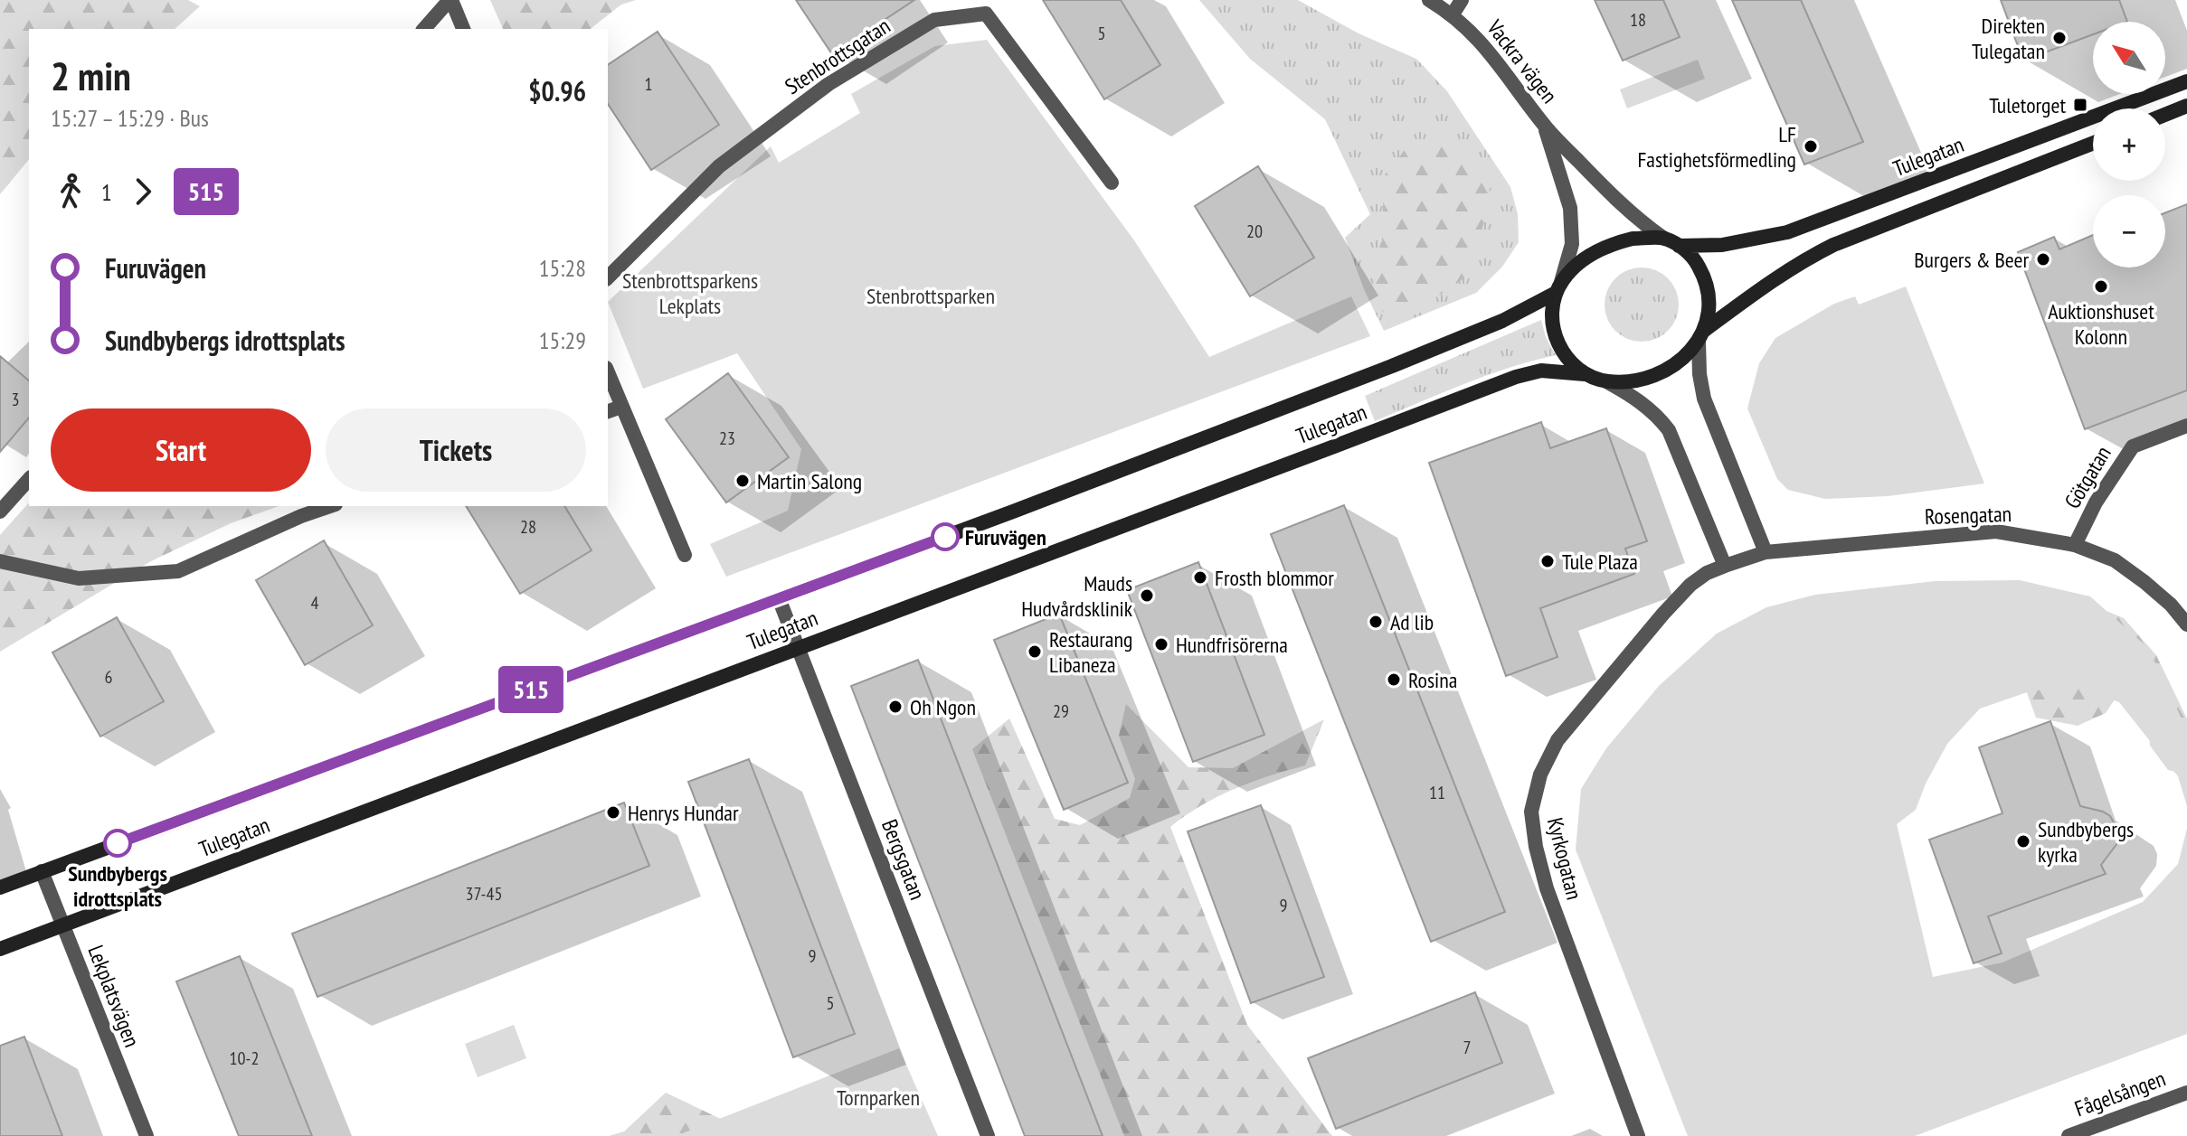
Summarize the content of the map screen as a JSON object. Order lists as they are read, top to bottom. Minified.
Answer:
{"streets":{"street":["Stenbrottsgatan","Vackra vägen","Tulegatan","Götgatan","Rosengatan","Kyrkogatan","Bergsgatan","Lekplatsvägen","Fågelsången"]},"crossings":[["Vackra vägen","Tulegatan"],["Tulegatan","Bergsgatan"],["Tulegatan","Lekplatsvägen"],["Götgatan","Rosengatan"],["Rosengatan","Kyrkogatan"]],"parks":["Stenbrottsparkens Lekplats","Stenbrottsparken","Tornparken"],"places":{"other":["Direkten Tulegatan","LF Fastighetsförmedling","Burgers & Beer","Auktionshuset Kolonn","Martin Salong","Furuvägen","Tule Plaza","Frosth blommor","Mauds Hudvårdsklinik","Ad lib","Hundfrisörerna","Restaurang Libaneza","Rosina","Oh Ngon","Henrys Hundar","Sundbybergs kyrka","Sundbybergs idrottsplats"],"transit":["Tuletorget"]},"lines":["bus line 515"],"house_numbers":["18","5","1","20","3","23","28","4","6","29","11","37-45","9","9","5","7","10-2"],"north":"top left","page":{"on_map":"515","map_buttons":["+","−"],"heading":["2 min","15:27 – 15:29 · Bus","$0.96"],"legs":["1","515"],"list":[{"name":"Furuvägen","value":"15:28"},{"name":"Sundbybergs idrottsplats","value":"15:29"}],"buttons":["Start","Tickets"]}}
